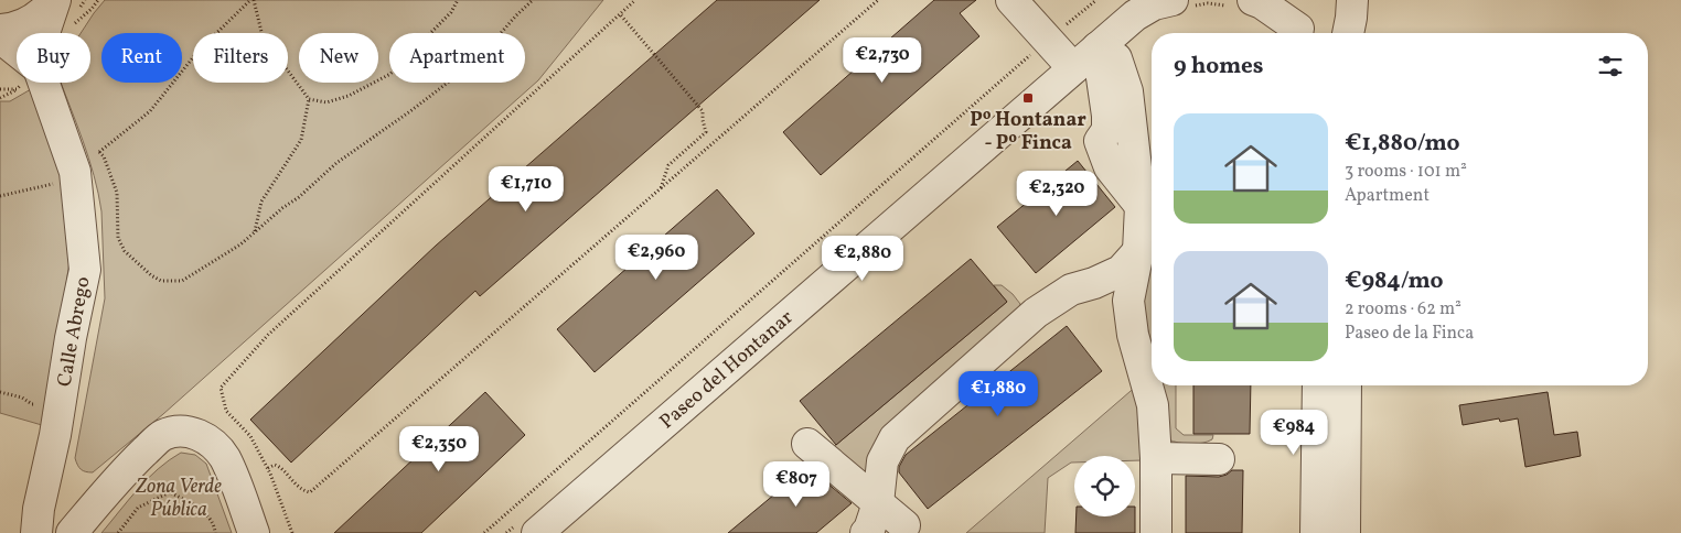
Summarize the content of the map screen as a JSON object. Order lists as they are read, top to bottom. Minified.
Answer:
{"streets":{"street":["Calle Abrego","Paseo del Hontanar"]},"parks":["Zona Verde Pública"],"places":{"transit":["Pº Hontanar - Pº Finca"]},"page":{"chip":["Buy","Rent","Filters","New","Apartment"],"heading":"9 homes","price":["€2,730","€1,710","€2,320","€2,960","€2,880","€1,880","€984","€2,350","€807"],"list":[{"name":"€1,880/mo","note":"3 rooms · 101 m² · Apartment"},{"name":"€984/mo","note":"2 rooms · 62 m² · Paseo de la Finca"}]}}
